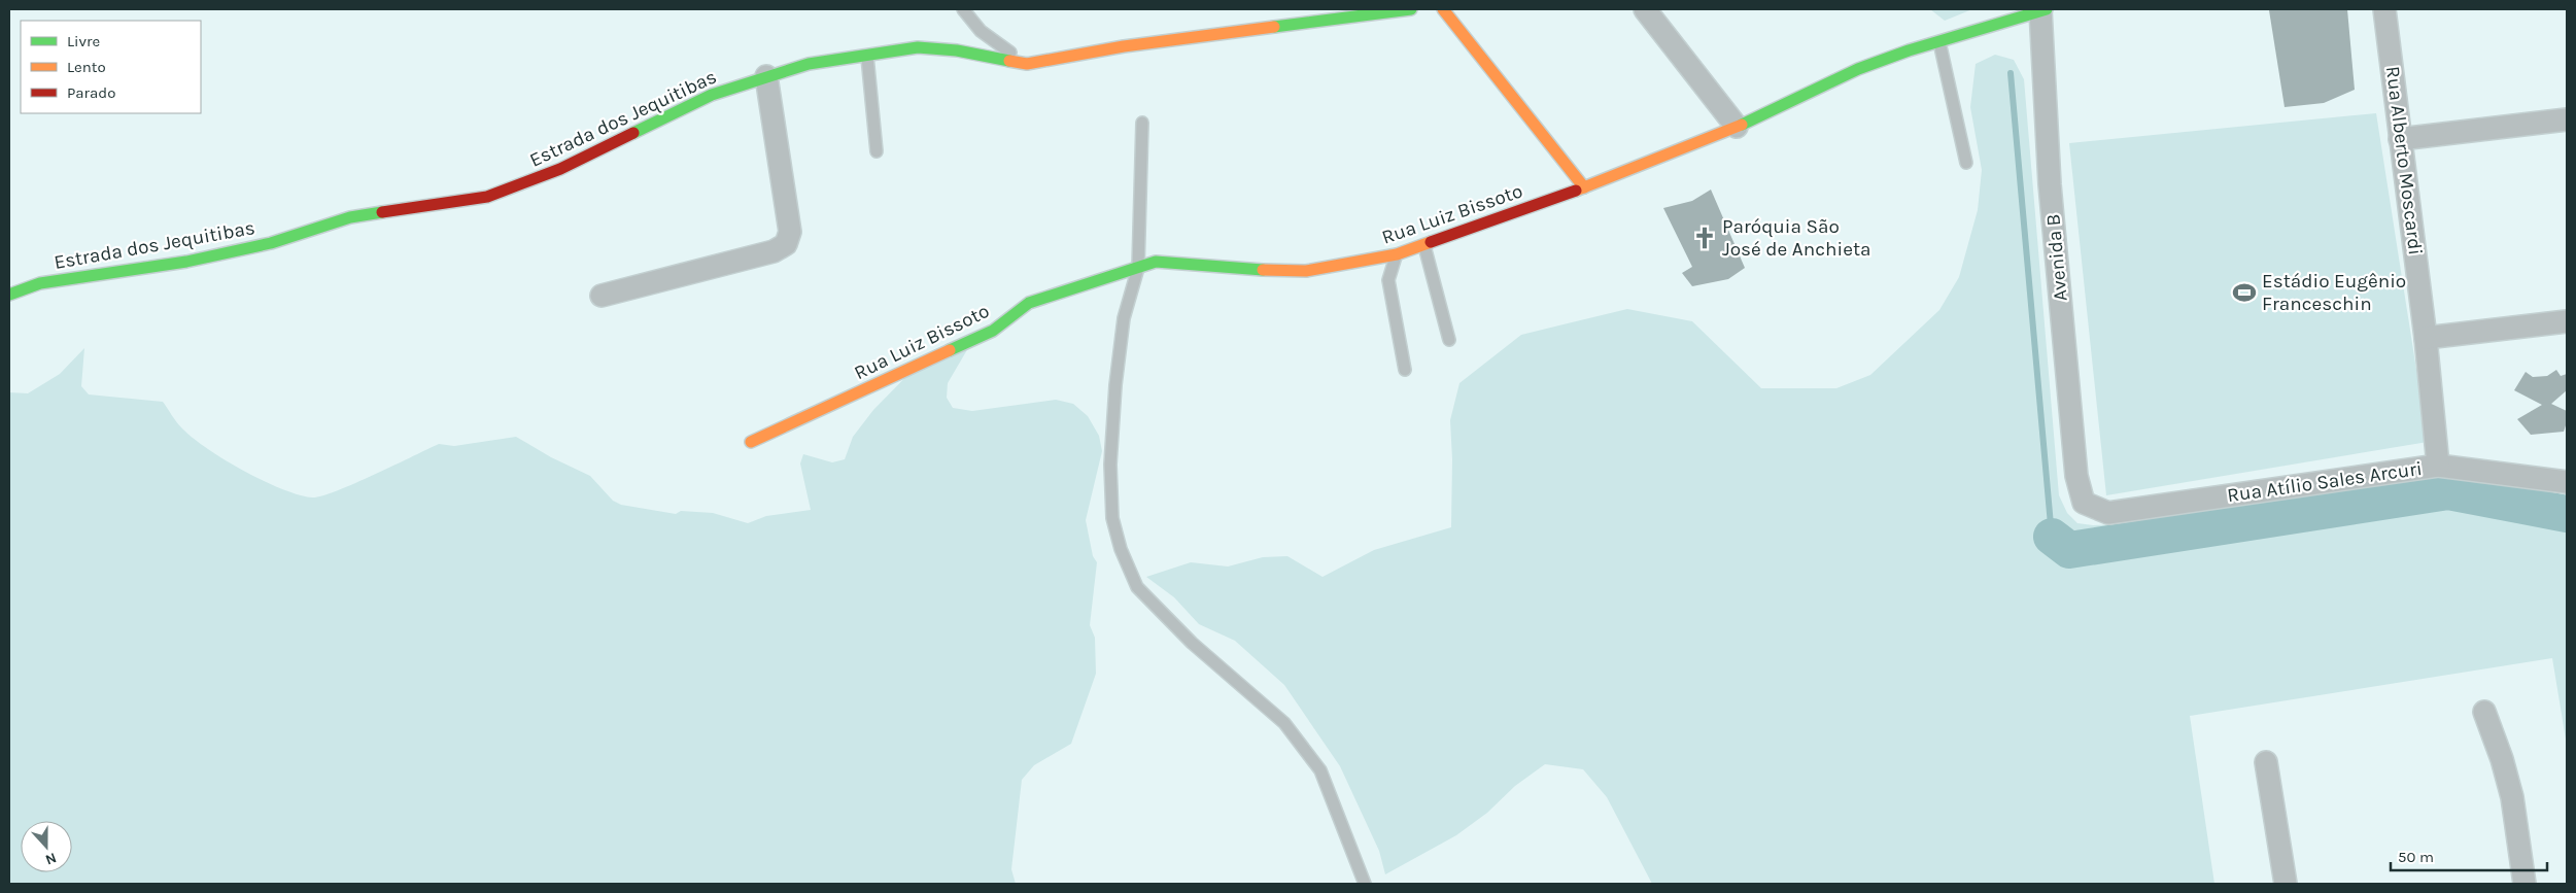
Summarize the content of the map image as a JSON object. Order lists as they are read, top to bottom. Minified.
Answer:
{"streets":{"street":["Estrada dos Jequitibas","Rua Alberto Moscardi","Rua Luiz Bissoto","Avenida B","Rua Atílio Sales Arcuri"]},"crossings":[["Rua Alberto Moscardi","Rua Atílio Sales Arcuri"],["Rua Luiz Bissoto","Avenida B"],["Avenida B","Rua Atílio Sales Arcuri"]],"places":{"church":["Paróquia São José de Anchieta"],"sports":["Estádio Eugênio Franceschin"]},"legend":["Livre","Lento","Parado"],"scale_bar":"50 m","north":"bottom"}
